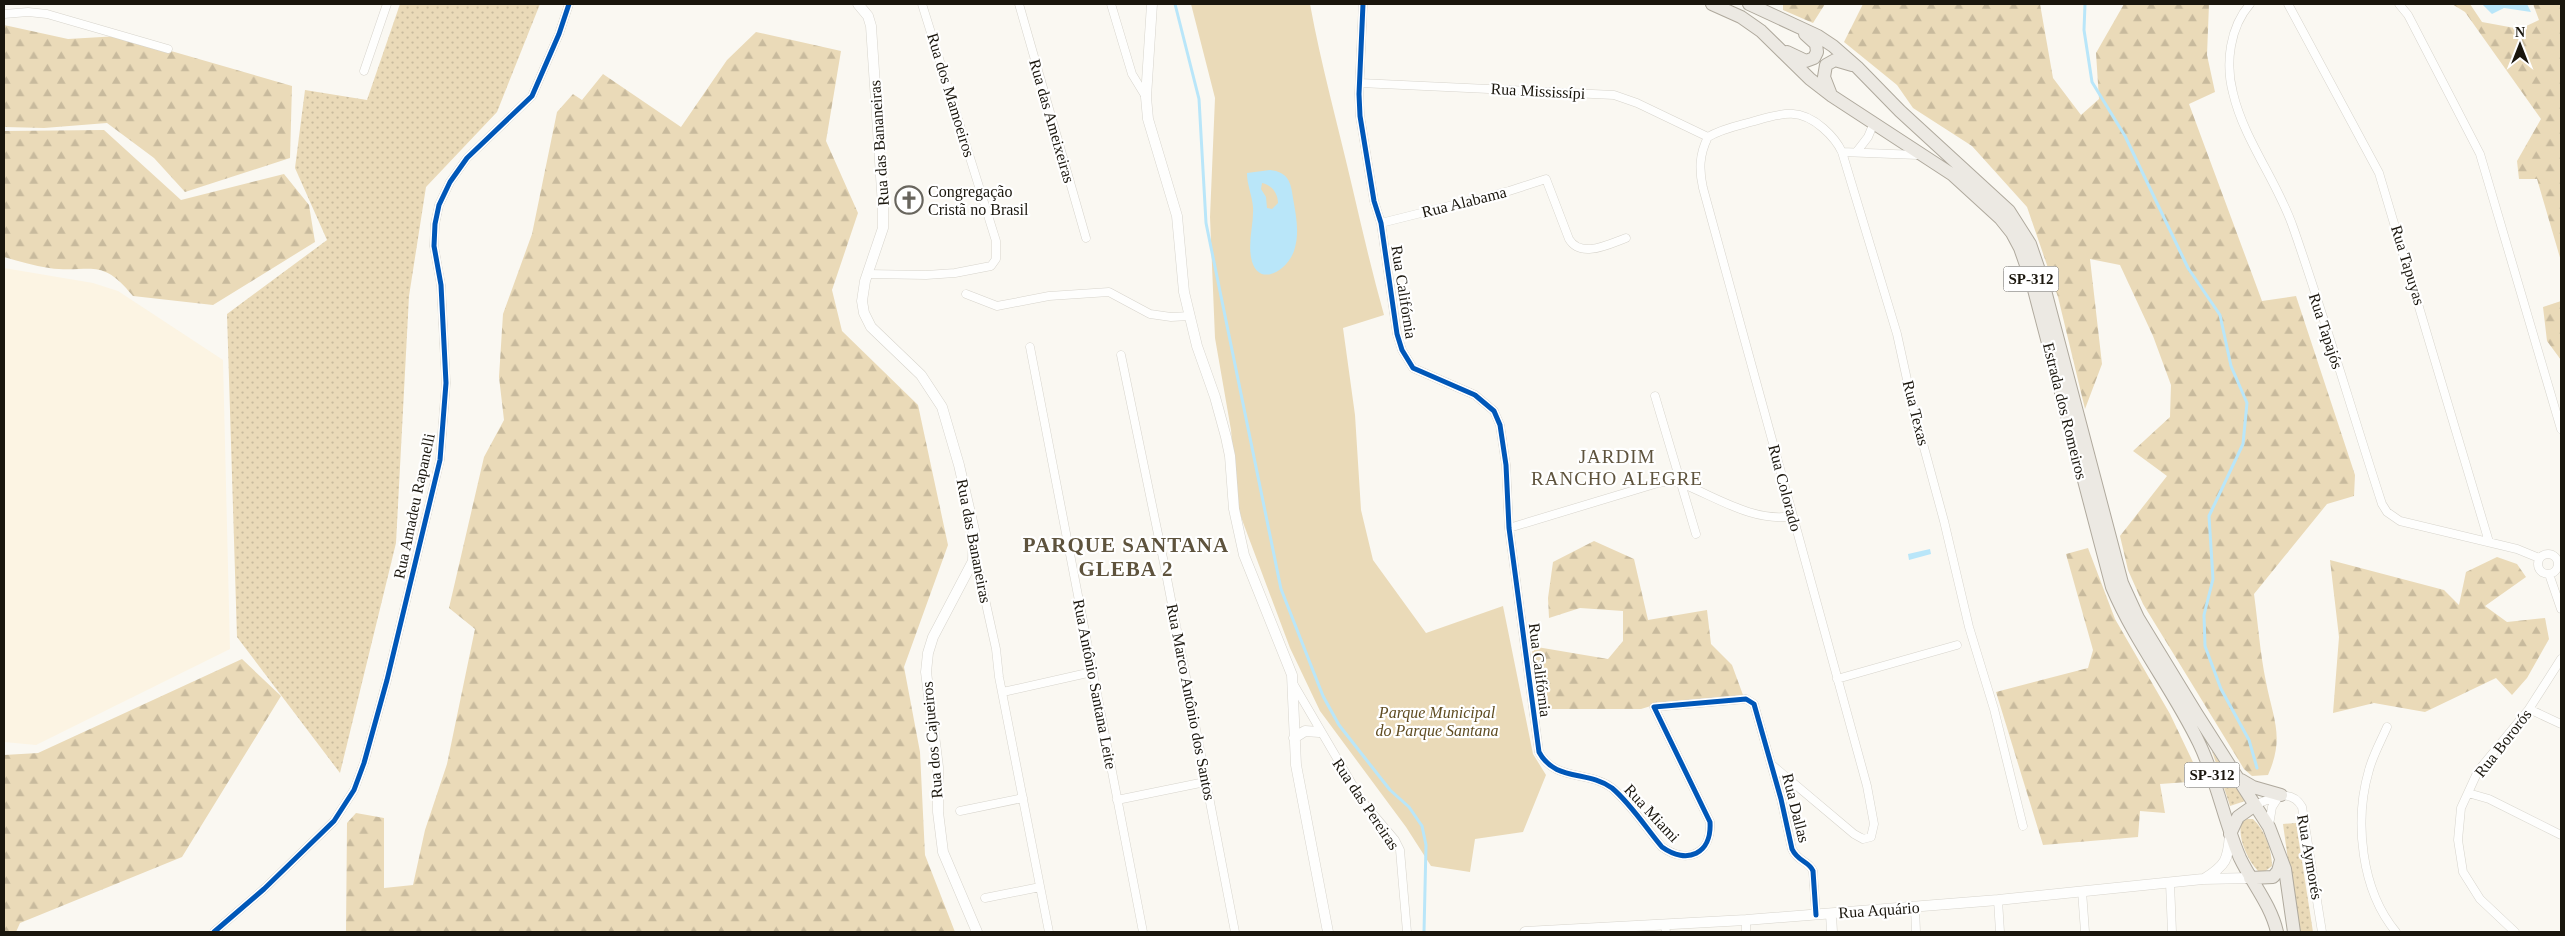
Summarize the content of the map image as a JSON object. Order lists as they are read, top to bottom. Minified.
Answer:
{"streets":{"main road":["SP-312","Estrada dos Romeiros"],"street":["Rua Mississípi","Rua dos Mamoeiros","Rua das Ameixeiras","Rua das Bananeiras","Rua Alabama","Rua Tapuyas","Rua Califórnia","Rua Tapajós","Rua Texas","Rua Colorado","Rua Amadeu Rapanelli","Rua Antônio Santana Leite","Rua Marco Antônio dos Santos","Rua dos Cajueiros","Rua Bororós","Rua das Pereiras","Rua Dallas","Rua Miami","Rua Aymorés","Rua Aquário"]},"crossings":[["Rua Mississípi","Rua Califórnia"],["Rua Mississípi","Rua Texas"],["Rua Mississípi","Rua Colorado"],["Rua dos Mamoeiros","Rua das Bananeiras"],["Rua das Bananeiras","Rua dos Cajueiros"],["Rua Alabama","Rua Califórnia"],["Rua Tapuyas","Rua Tapajós"],["Rua Califórnia","Rua Miami"],["Estrada dos Romeiros","Rua Aymorés"],["Estrada dos Romeiros","Rua Aquário"],["Rua Texas","Rua Colorado"],["Rua Colorado","Rua Dallas"],["Rua Dallas","Rua Miami"],["Rua Dallas","Rua Aquário"]],"districts":["JARDIM RANCHO ALEGRE","PARQUE SANTANA GLEBA 2"],"parks":["Parque Municipal do Parque Santana"],"places":{"church":["Congregação Cristã no Brasil"]},"north":"top"}
